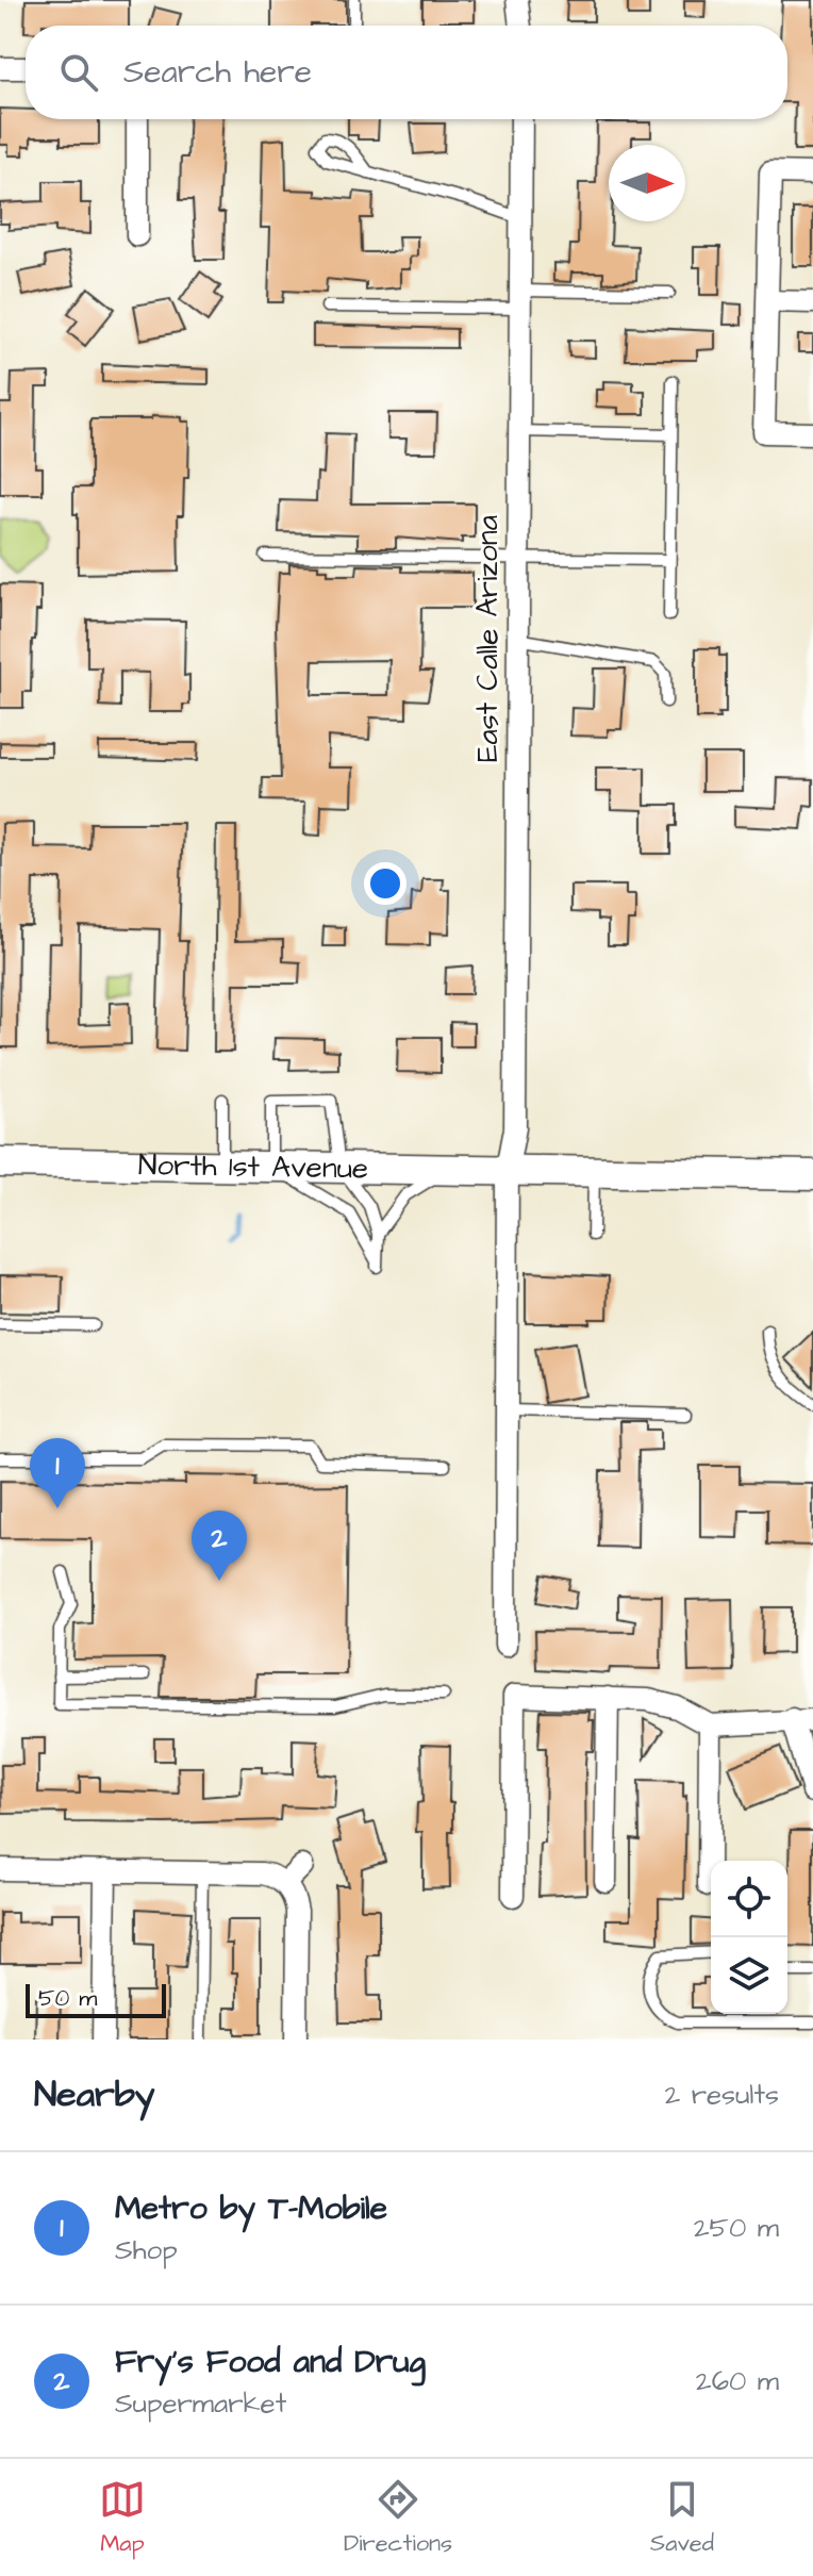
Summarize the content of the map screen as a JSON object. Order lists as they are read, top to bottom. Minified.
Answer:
{"streets":{"main road":["North 1st Avenue"],"street":["East Calle Arizona"]},"crossings":[["East Calle Arizona","North 1st Avenue"]],"scale_bar":"50 m","north":"right","page":{"search":"Search here","pins":["1","2"],"scale":"50 m","heading":["Nearby","2 results"],"list":[{"mark":"1","name":"Metro by T-Mobile","note":"Shop","value":"250 m"},{"mark":"2","name":"Fry's Food and Drug","note":"Supermarket","value":"260 m"}],"nav":["Map","Directions","Saved"]}}
